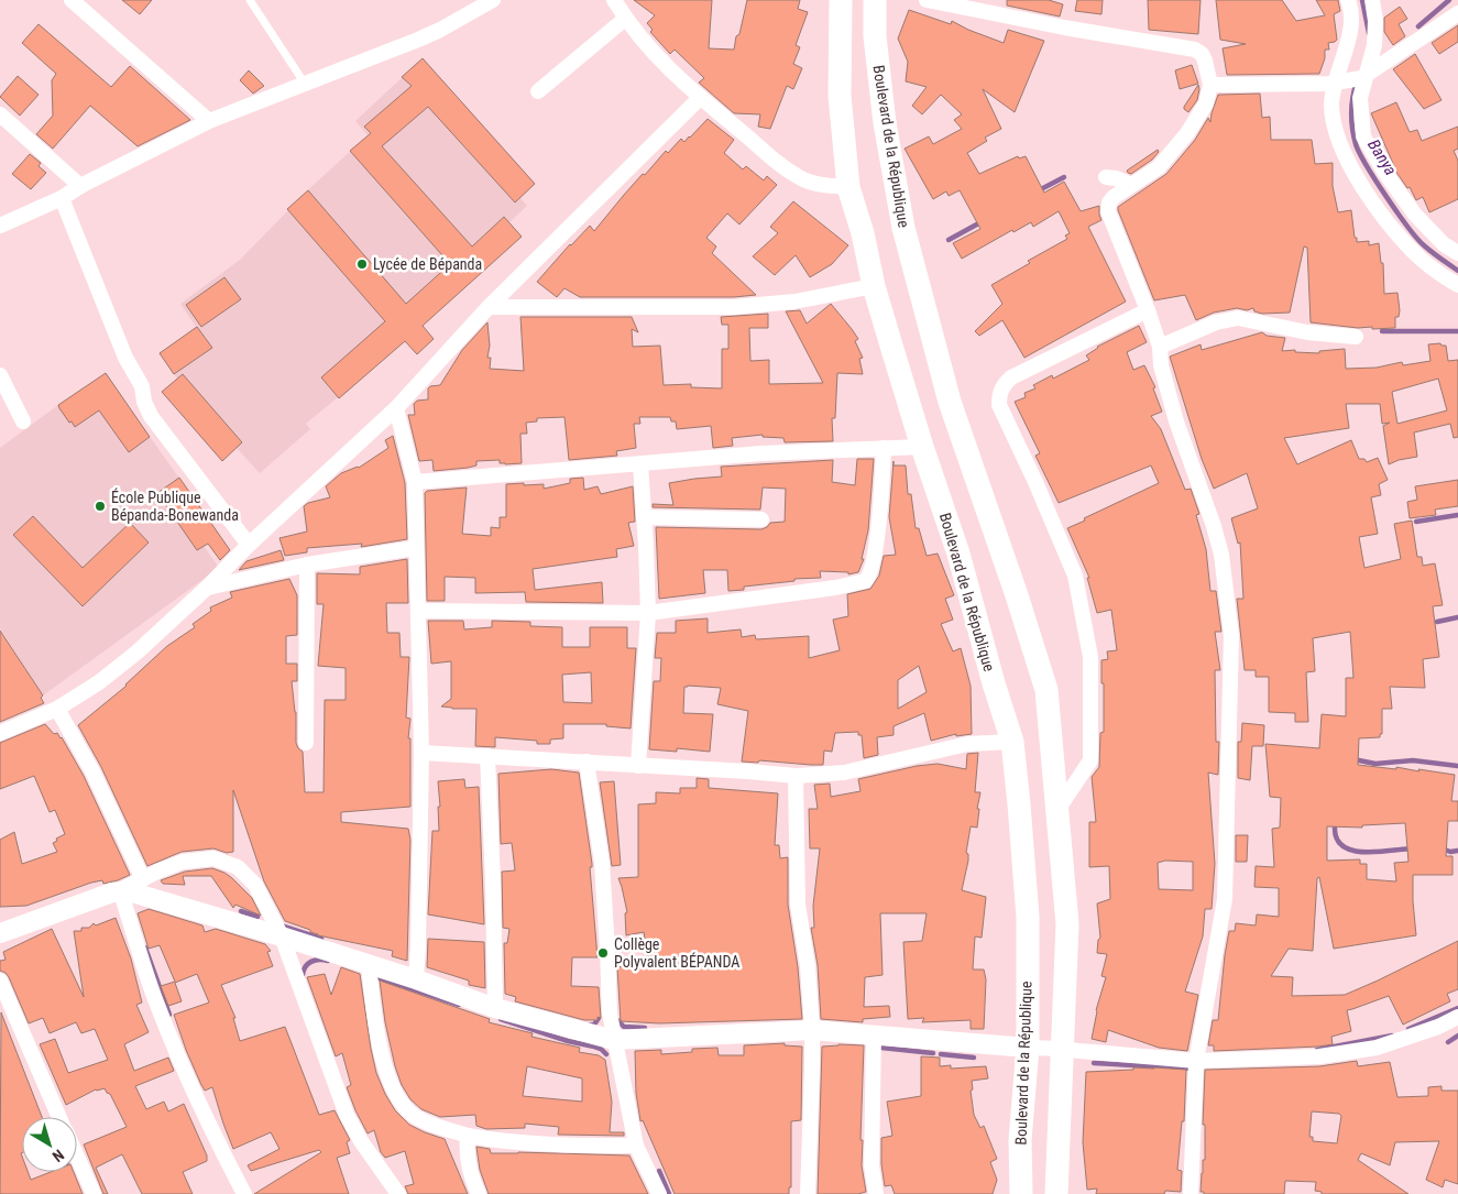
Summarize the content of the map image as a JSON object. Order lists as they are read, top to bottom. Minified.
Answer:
{"streets":{"main road":["Boulevard de la République"]},"water":["Banya"],"places":["Lycée de Bépanda","École Publique Bépanda-Bonewanda","Collège Polyvalent BÉPANDA"],"north":"bottom right"}
